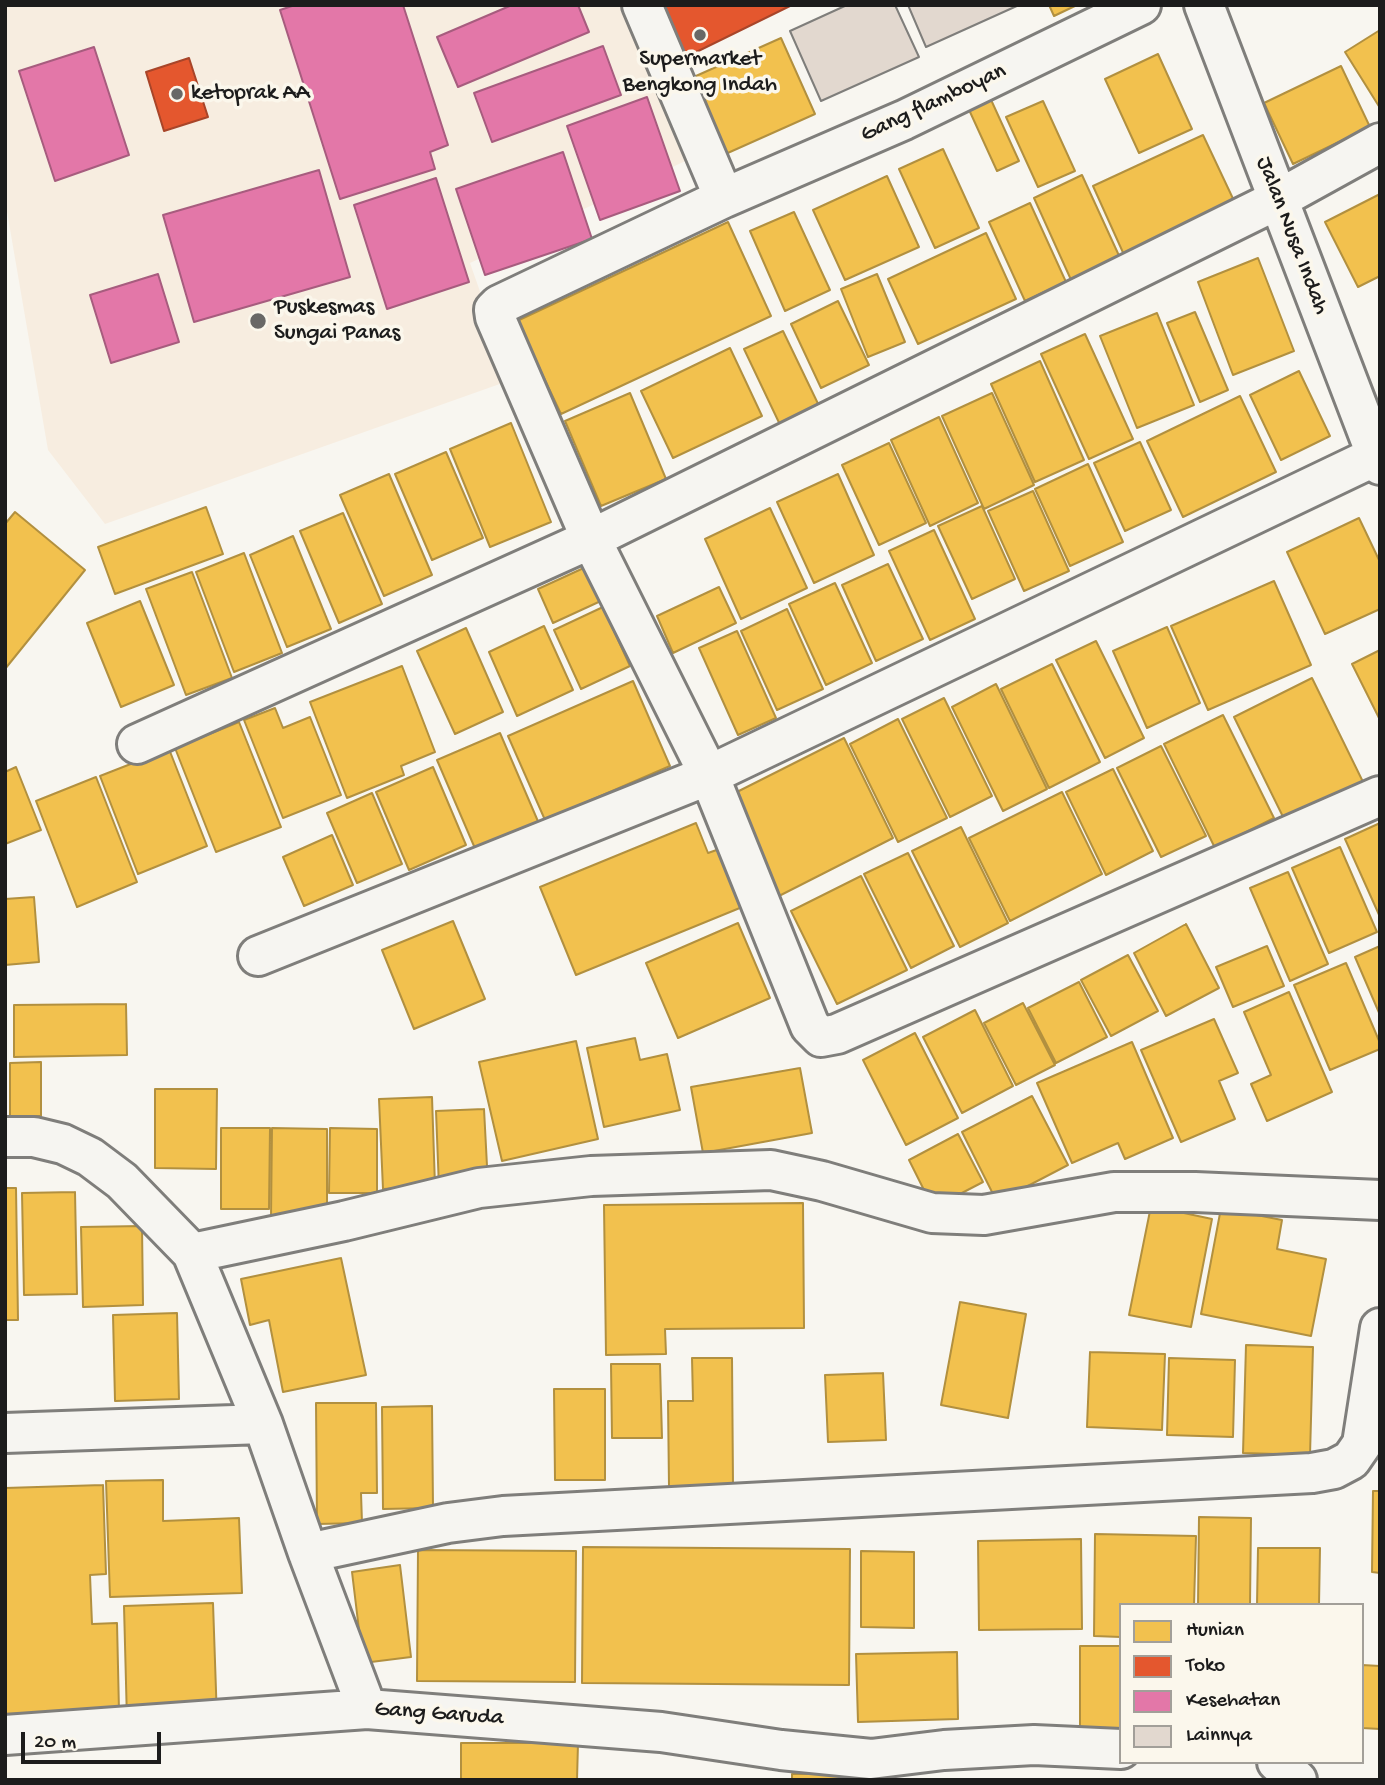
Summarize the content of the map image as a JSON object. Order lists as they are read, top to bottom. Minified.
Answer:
{"streets":{"street":["Gang flamboyan","Jalan Nusa Indah","Gang Garuda"]},"places":["Supermarket Bengkong Indah","ketoprak AA","Puskesmas Sungai Panas"],"legend":["Hunian","Toko","Kesehatan","Lainnya"],"scale_bar":"20 m"}
